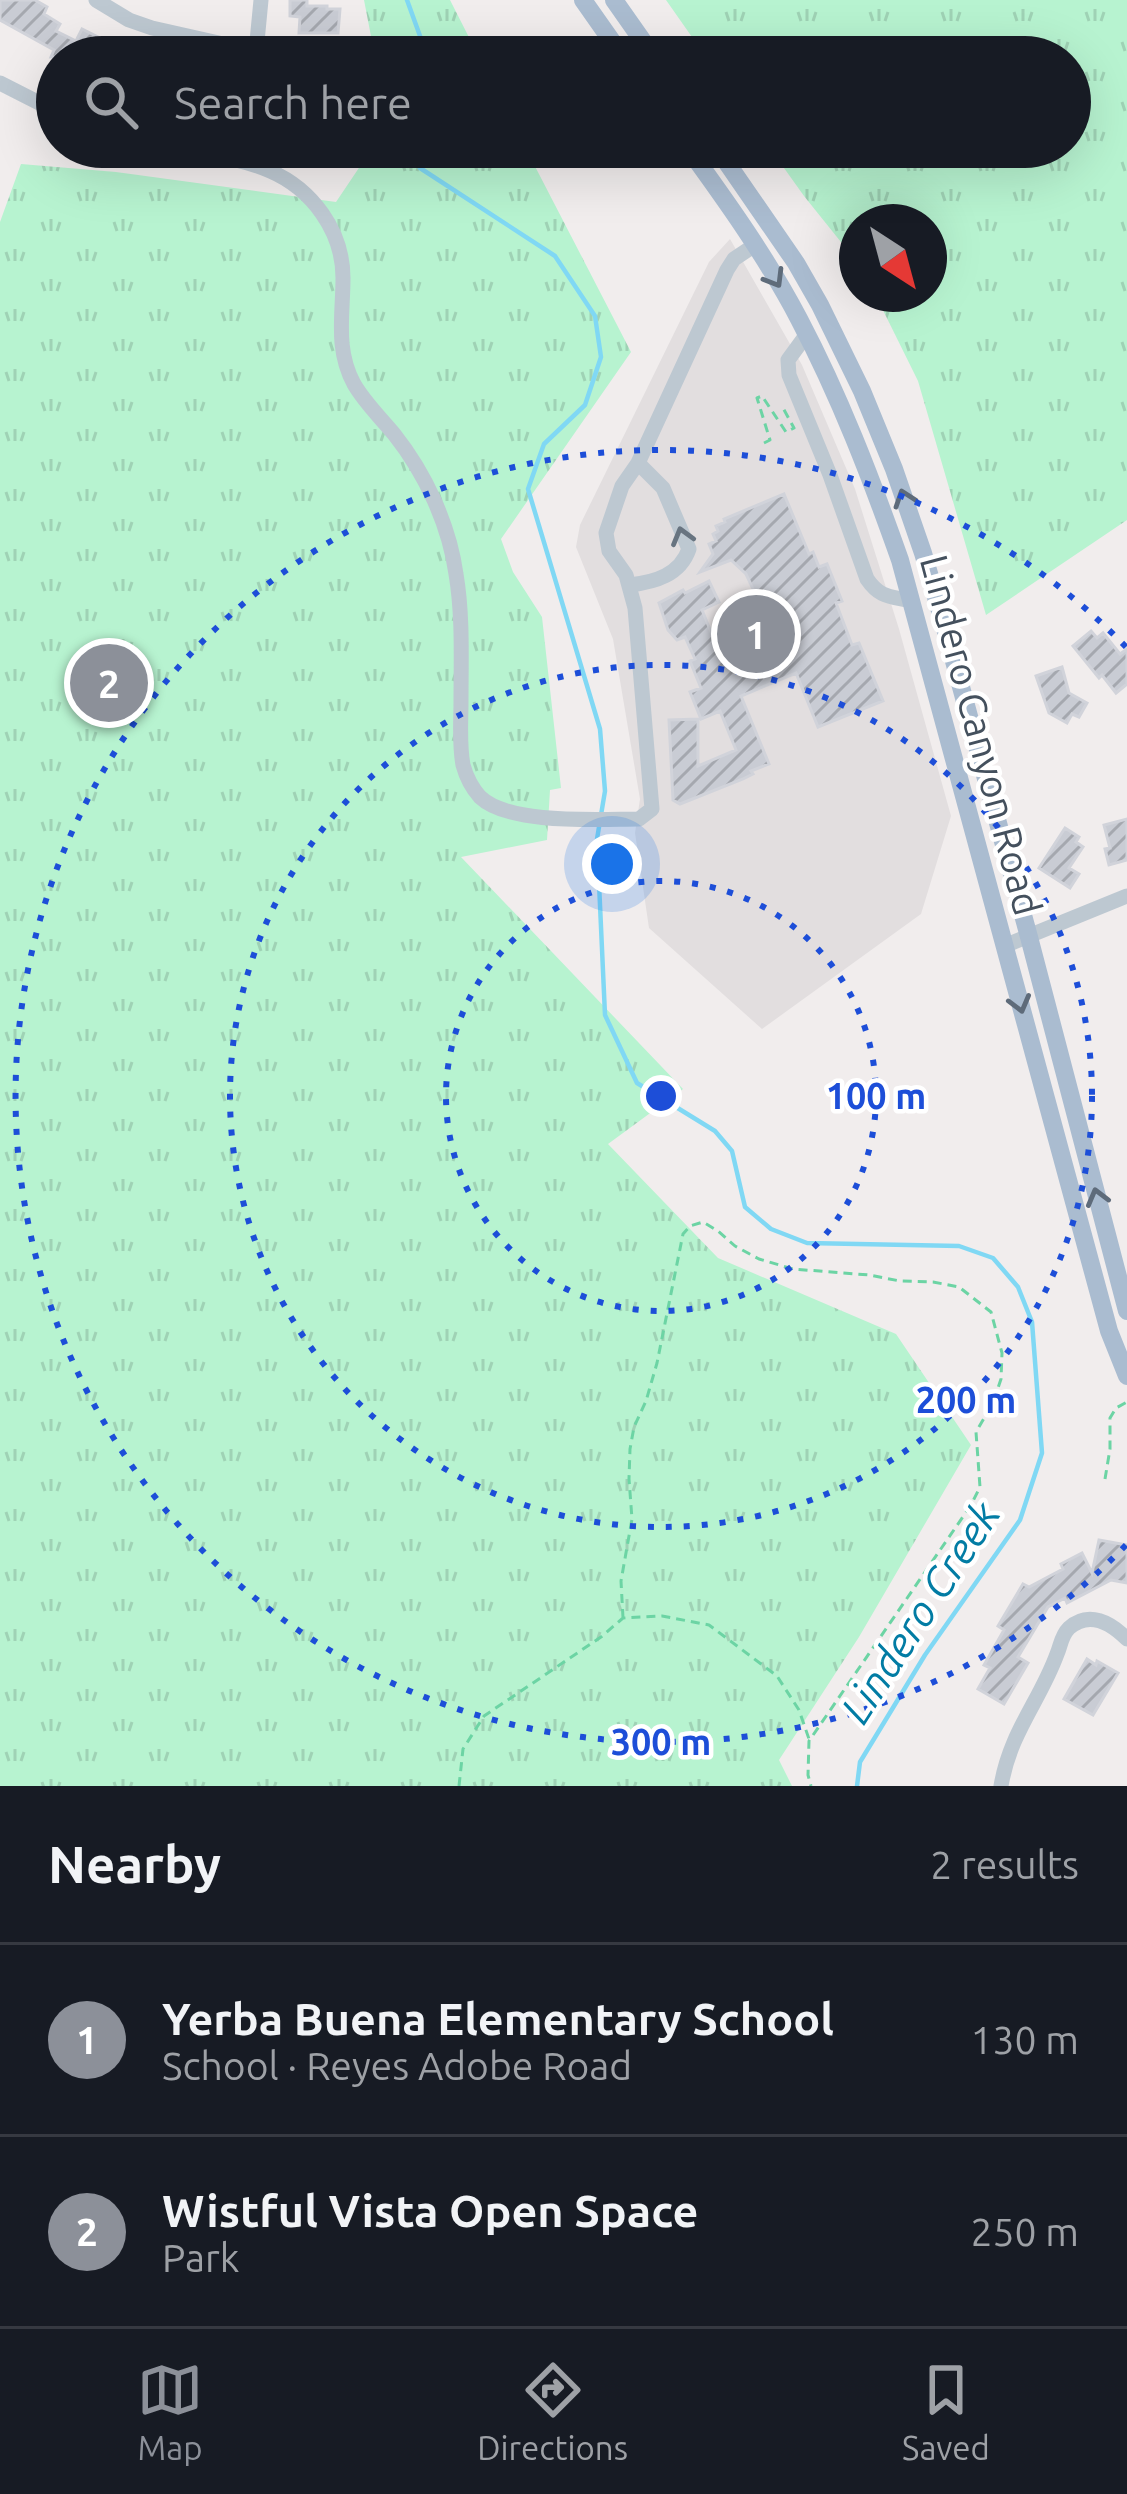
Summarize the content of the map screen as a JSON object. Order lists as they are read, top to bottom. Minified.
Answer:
{"streets":{"main road":["Lindero Canyon Road"]},"water":["Lindero Creek"],"north":"bottom right","page":{"search":"Search here","pins":["1","2"],"heading":["Nearby","2 results"],"list":[{"mark":"1","name":"Yerba Buena Elementary School","note":"School · Reyes Adobe Road","value":"130 m"},{"mark":"2","name":"Wistful Vista Open Space","note":"Park","value":"250 m"}],"nav":["Map","Directions","Saved"]},"rings":["100 m","200 m","300 m"]}
